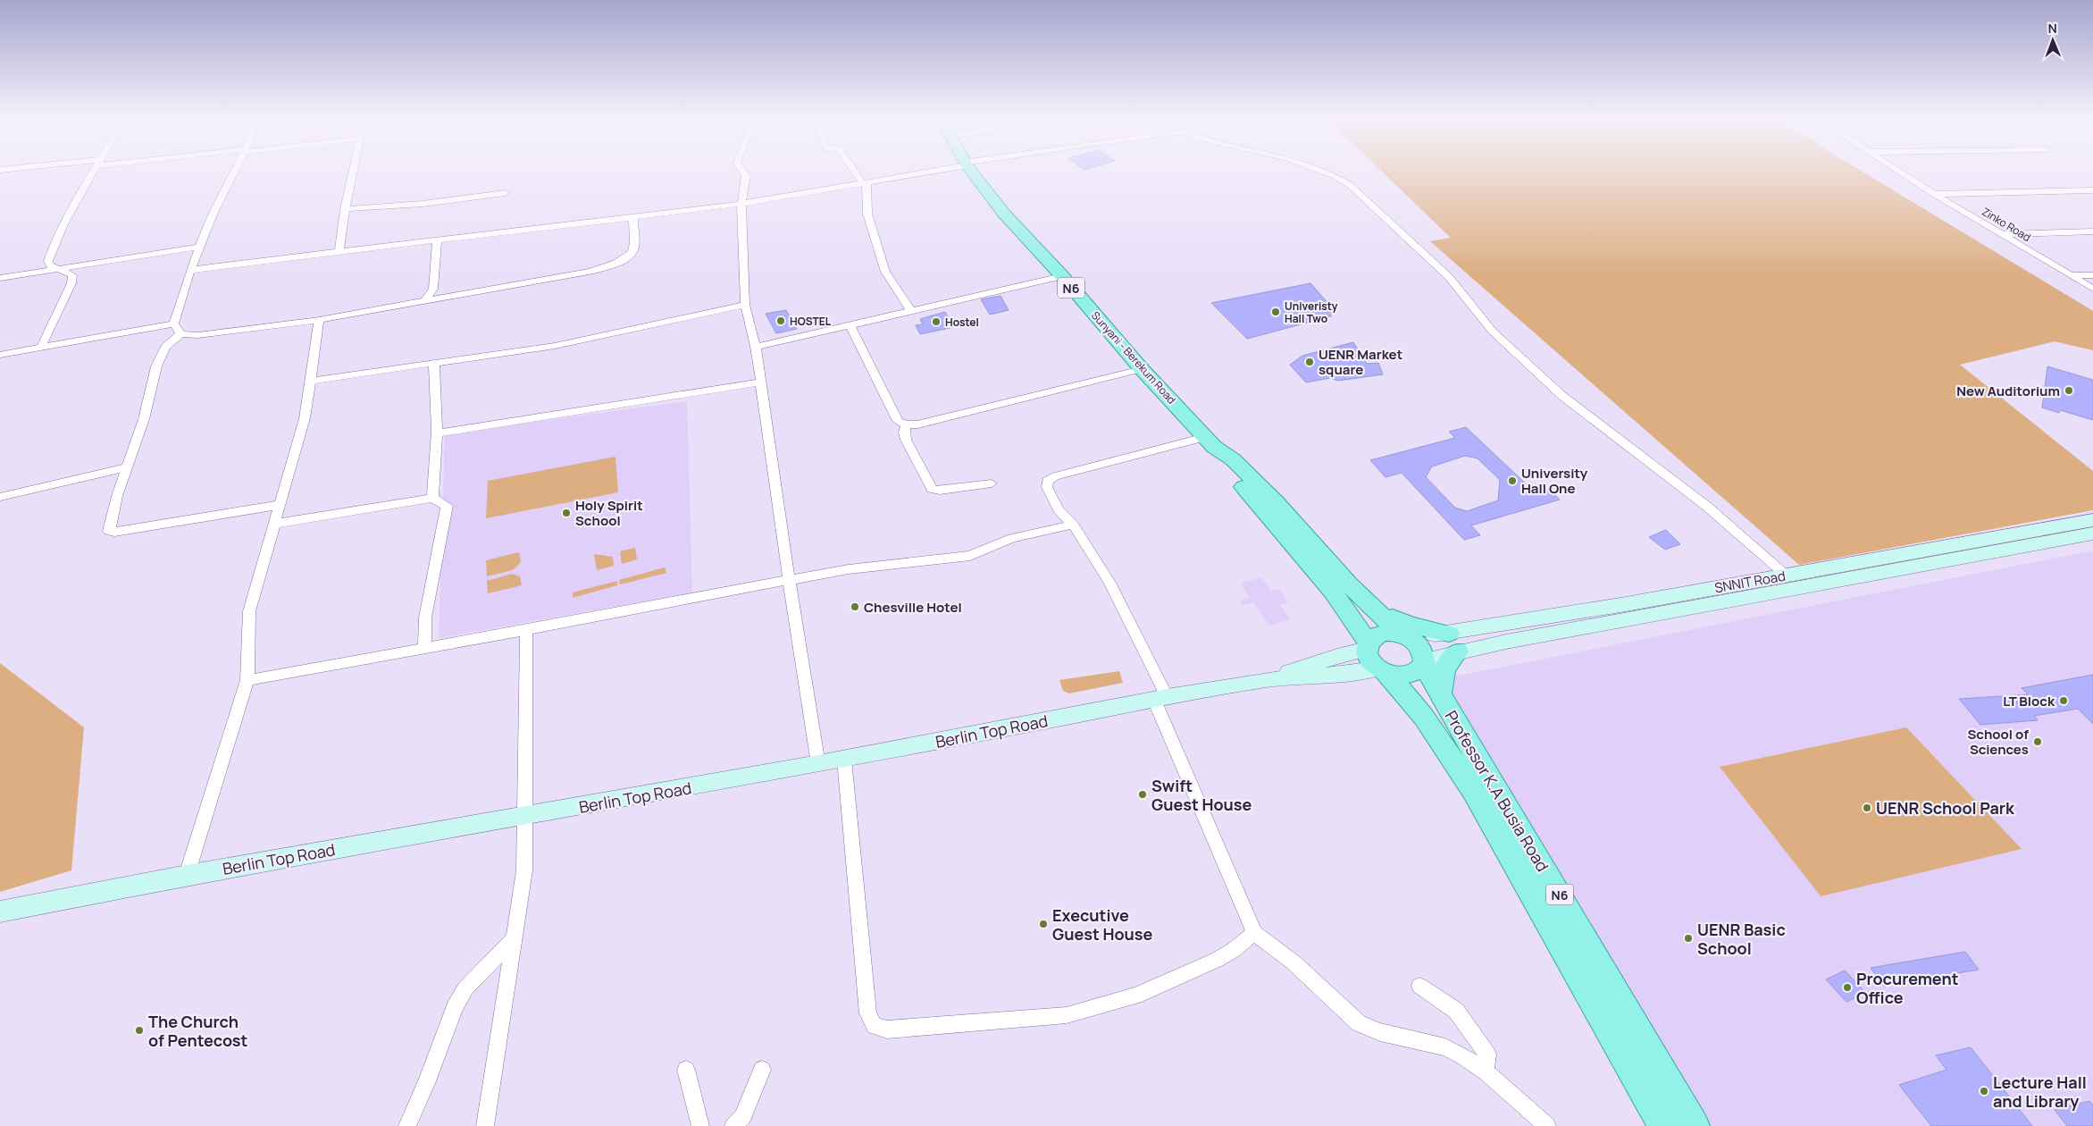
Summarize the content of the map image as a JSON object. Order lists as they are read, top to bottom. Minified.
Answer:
{"streets":{"main road":["N6","Sunyani - Berekum Road","Professor K.A Busia Road"],"street":["Zinko Road","SNNIT Road","Berlin Top Road"]},"crossings":[["N6","Sunyani - Berekum Road"],["N6","SNNIT Road"],["N6","Professor K.A Busia Road"],["Sunyani - Berekum Road","SNNIT Road"],["Sunyani - Berekum Road","Professor K.A Busia Road"],["SNNIT Road","Professor K.A Busia Road"]],"places":["Univeristy Hall Two","HOSTEL","Hostel","UENR Market square","New Auditorium","University Hall One","Holy Spirit School","Chesville Hotel","LT Block","School of Sciences","Swift Guest House","UENR School Park","Executive Guest House","UENR Basic School","Procurement Office","The Church of Pentecost","Lecture Hall and Library"],"north":"top"}
